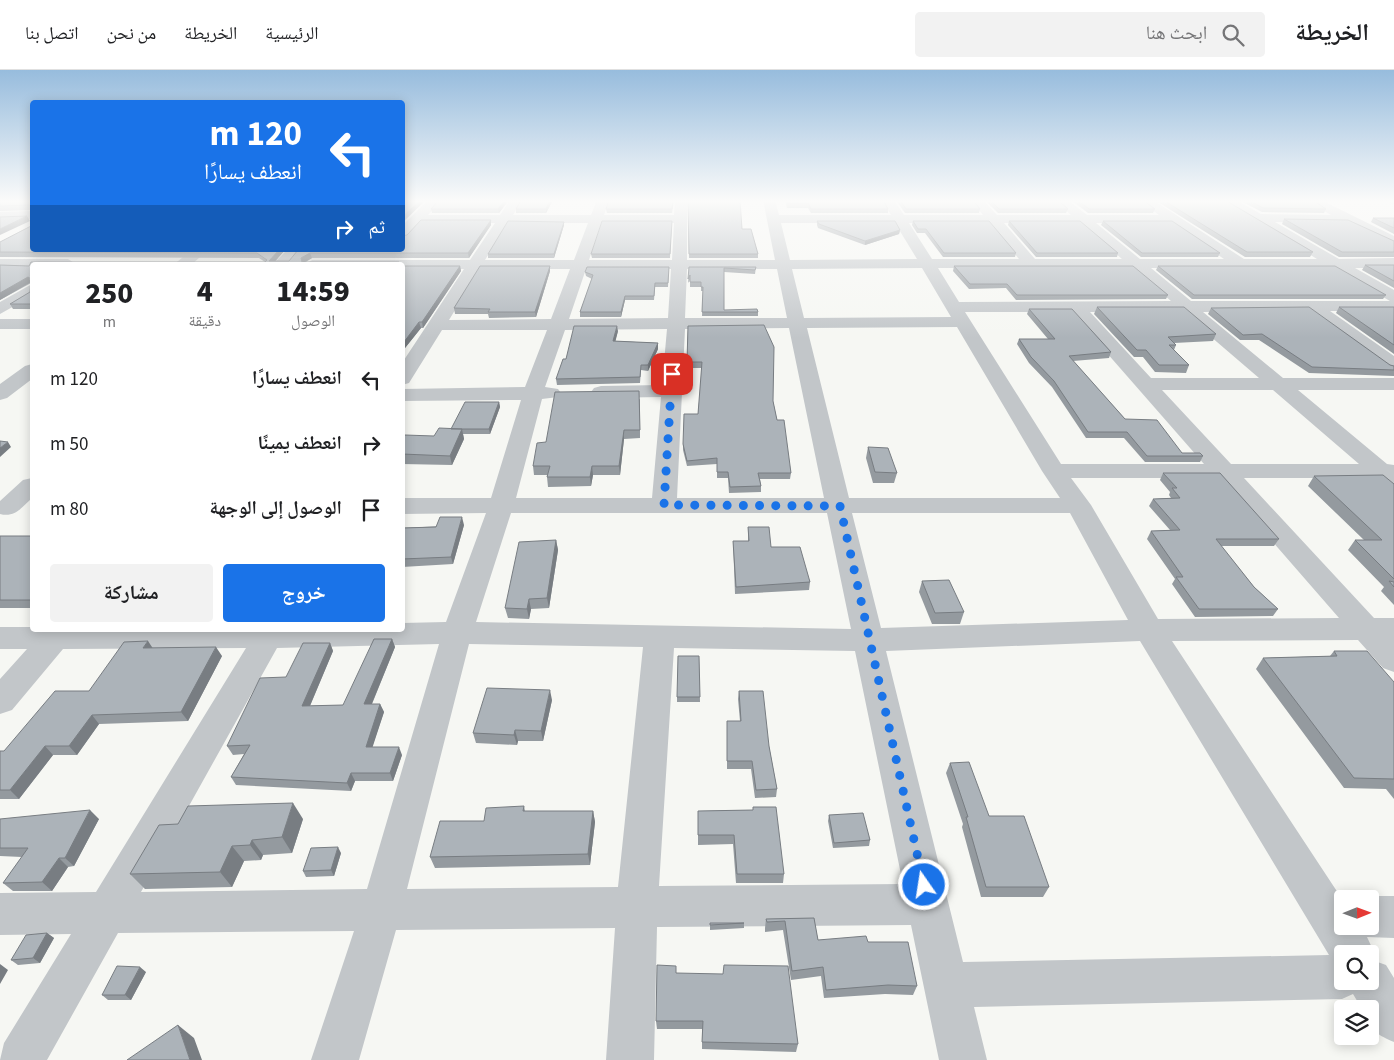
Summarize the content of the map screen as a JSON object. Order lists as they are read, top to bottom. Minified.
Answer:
{"north":"right","page":{"header":"الخريطة","search":"ابحث هنا","nav":["الرئيسية","الخريطة","من نحن","اتصل بنا"],"turn":["120 m","انعطف يسارًا"],"then":"ثم","eta":["14:59","الوصول","4","دقيقة","250","m"],"list":[{"name":"انعطف يسارًا","value":"120 m"},{"name":"انعطف يمينًا","value":"50 m"},{"name":"الوصول إلى الوجهة","value":"80 m"}],"buttons":["خروج","مشاركة"]}}
